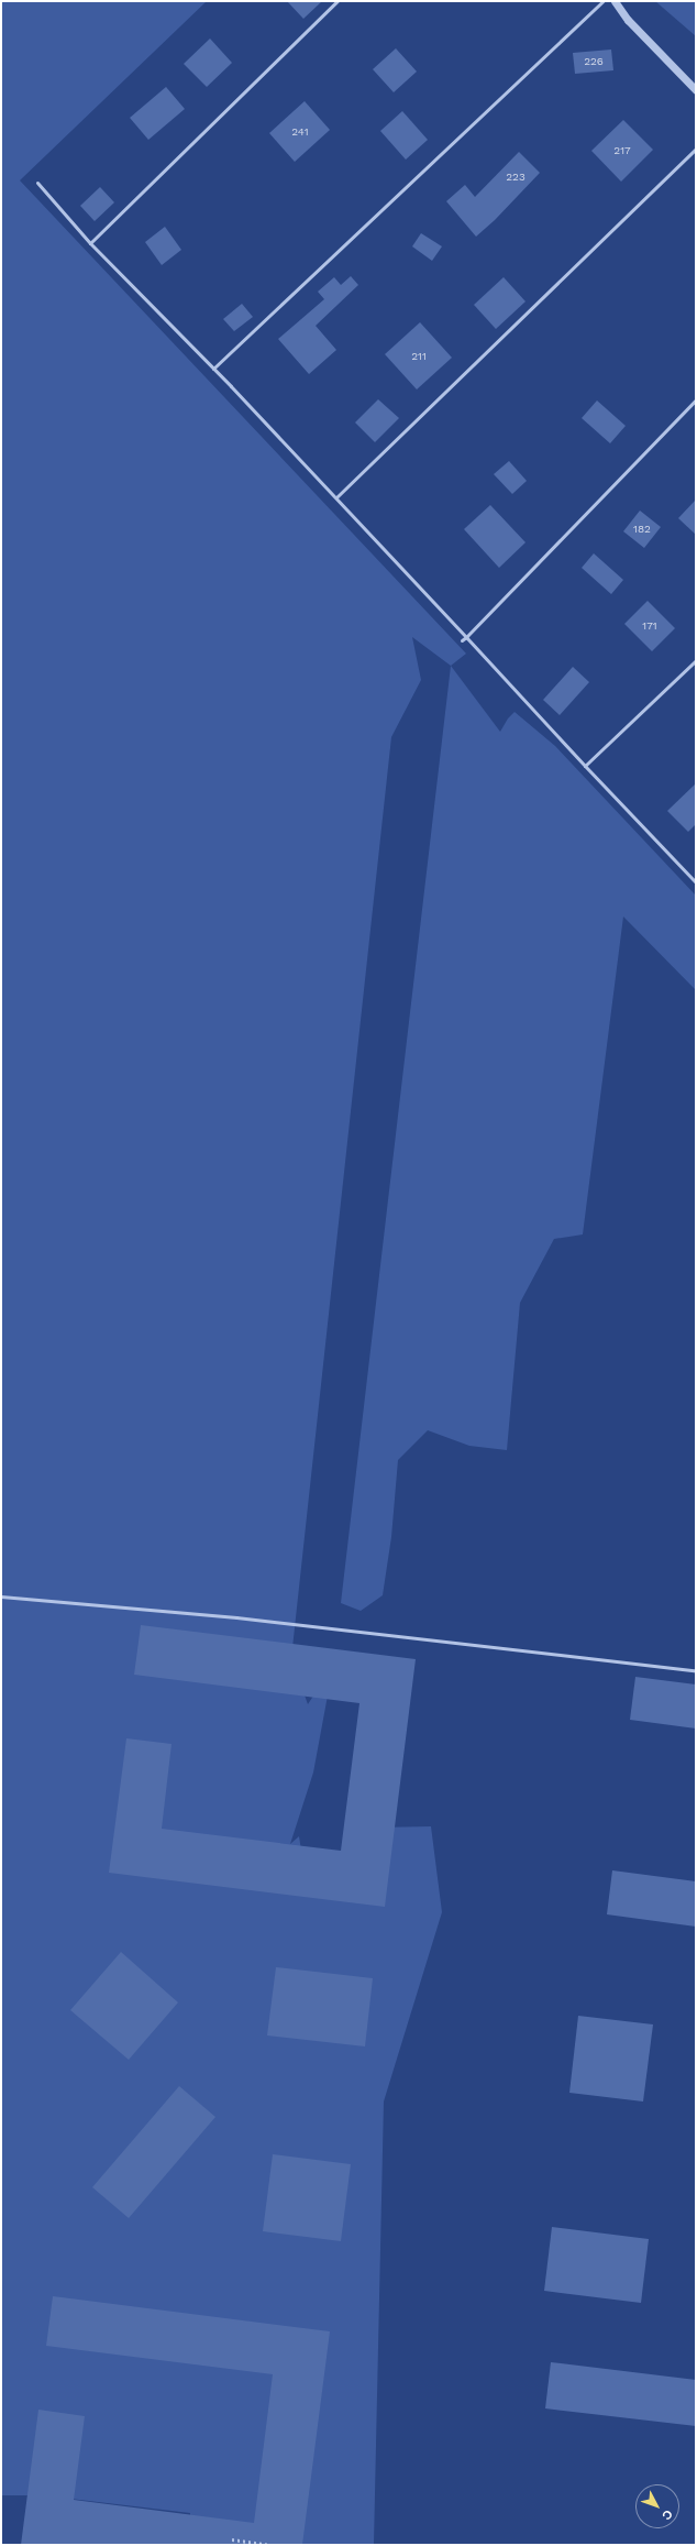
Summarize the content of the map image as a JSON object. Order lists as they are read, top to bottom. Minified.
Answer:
{"house_numbers":["226","241","217","223","211","182","171"],"north":"bottom right"}
